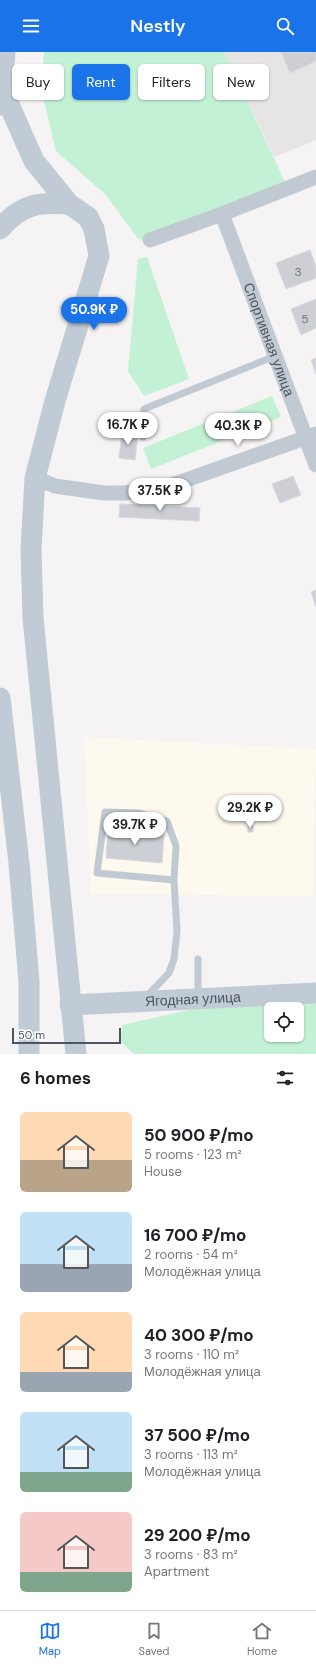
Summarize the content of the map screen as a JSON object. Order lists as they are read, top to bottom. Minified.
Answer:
{"streets":{"street":["Спортивная улица","Ягодная улица"]},"house_numbers":["3","5"],"scale_bar":"50 m","page":{"header":"Nestly","chip":["Buy","Rent","Filters","New"],"price":["50.9K ₽","16.7K ₽","40.3K ₽","37.5K ₽","29.2K ₽","39.7K ₽"],"scale":"50 m","heading":"6 homes","list":[{"name":"50 900 ₽/mo","note":"5 rooms · 123 m² · House"},{"name":"16 700 ₽/mo","note":"2 rooms · 54 m² · Молодёжная улица"},{"name":"40 300 ₽/mo","note":"3 rooms · 110 m² · Молодёжная улица"},{"name":"37 500 ₽/mo","note":"3 rooms · 113 m² · Молодёжная улица"},{"name":"29 200 ₽/mo","note":"3 rooms · 83 m² · Apartment"}],"tabs":["Map","Saved","Home"]}}
